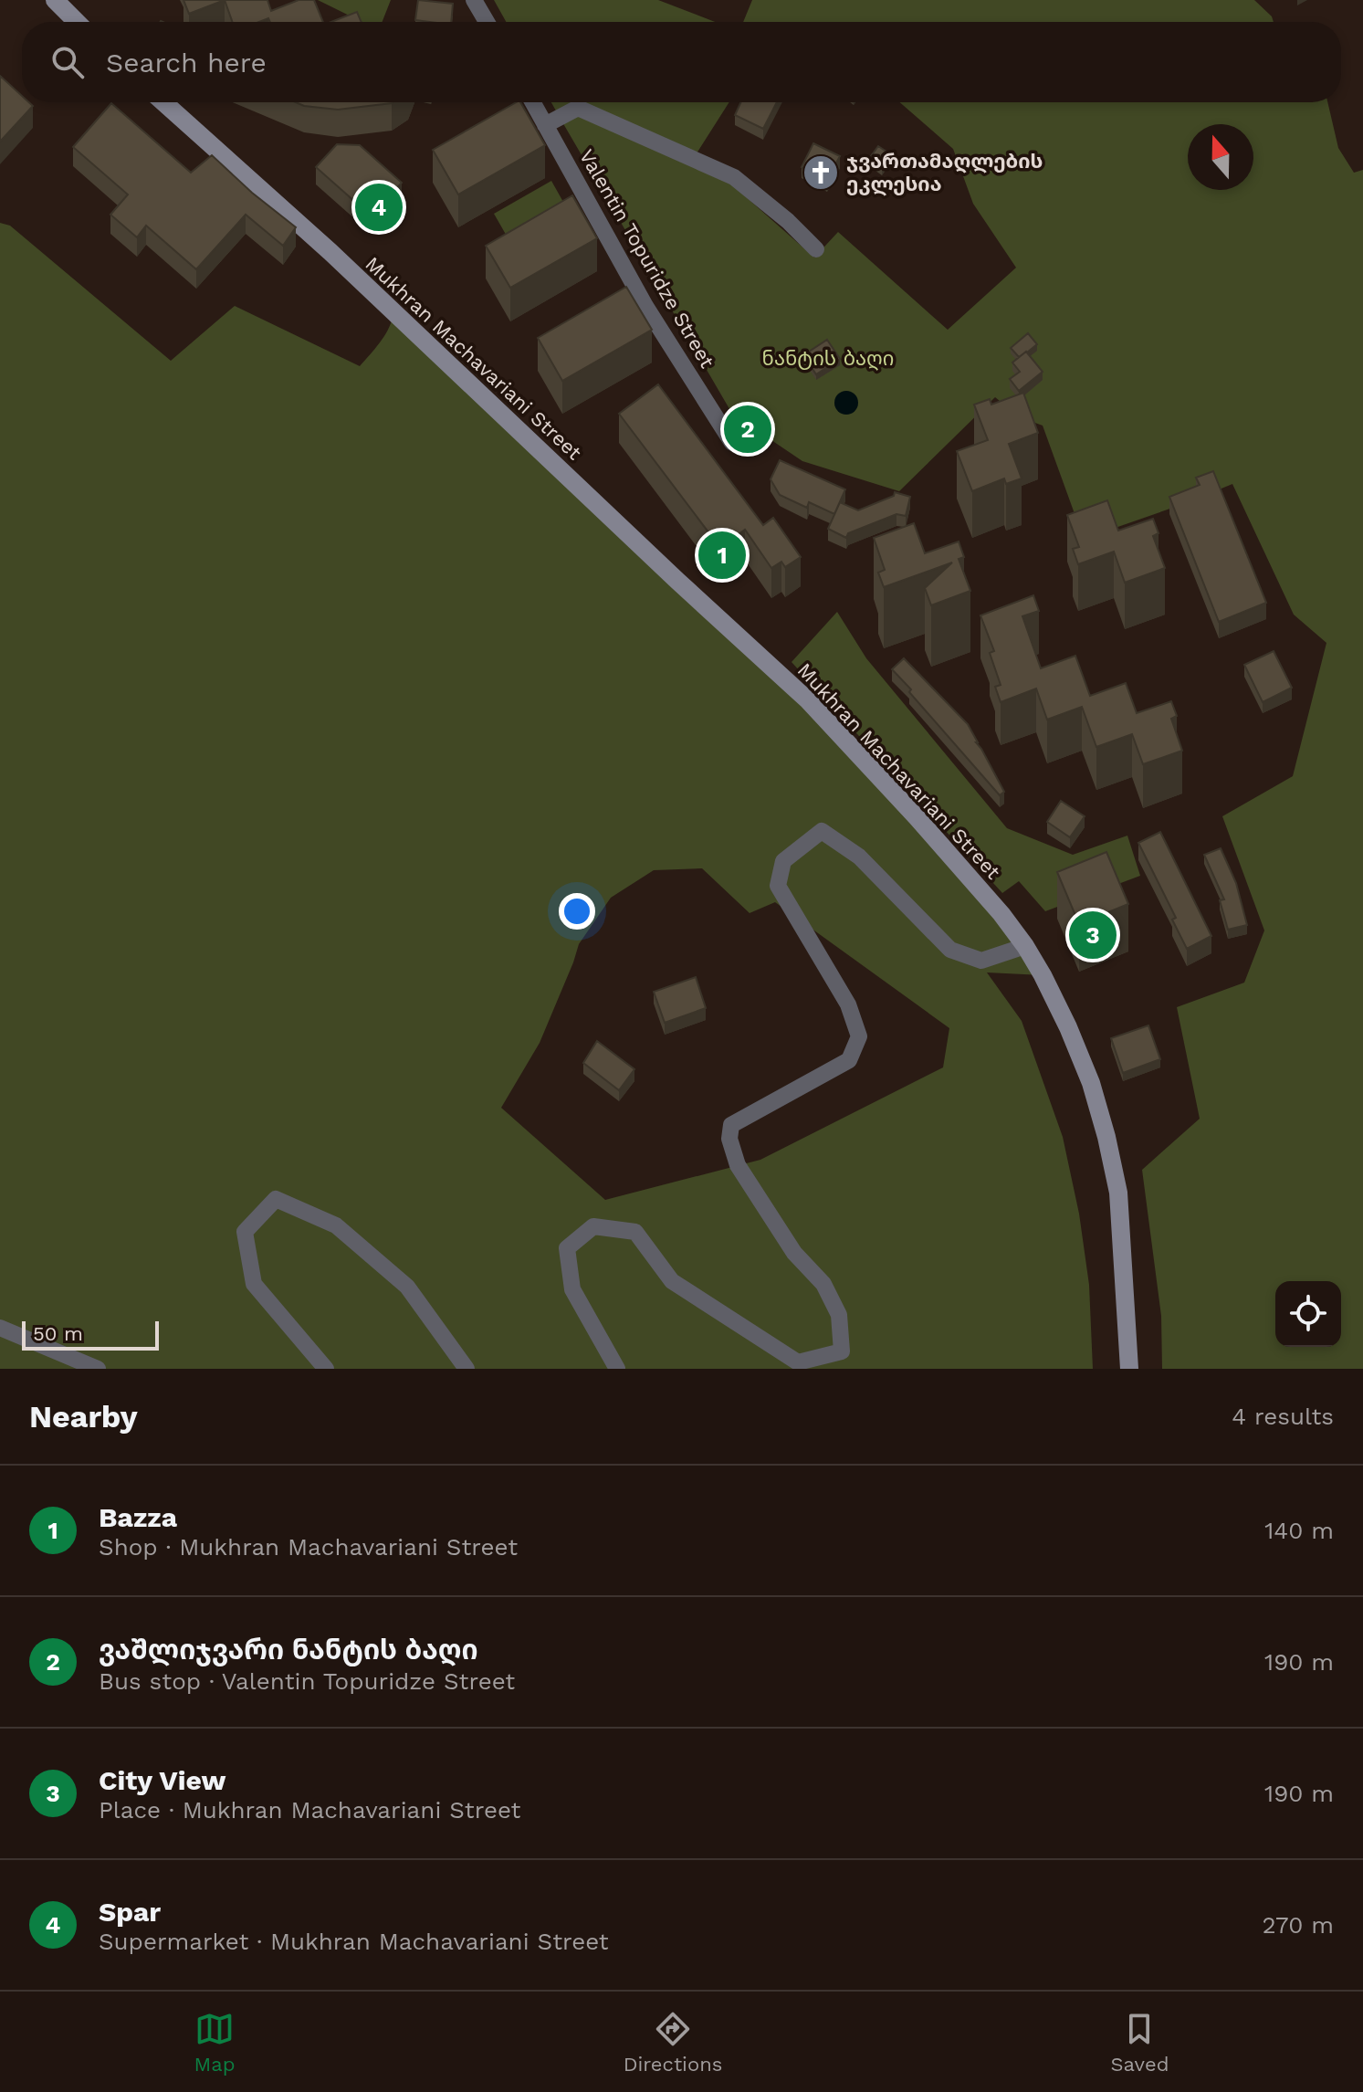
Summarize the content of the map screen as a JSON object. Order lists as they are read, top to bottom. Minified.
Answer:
{"streets":{"main road":["Mukhran Machavariani Street"],"street":["Valentin Topuridze Street"]},"parks":["ნანტის ბაღი"],"places":{"church":["ჯვართამაღლების ეკლესია"]},"scale_bar":"50 m","north":"top","page":{"search":"Search here","pins":["4","2","1","3"],"scale":"50 m","heading":["Nearby","4 results"],"list":[{"mark":"1","name":"Bazza","note":"Shop · Mukhran Machavariani Street","value":"140 m"},{"mark":"2","name":"ვაშლიჯვარი ნანტის ბაღი","note":"Bus stop · Valentin Topuridze Street","value":"190 m"},{"mark":"3","name":"City View","note":"Place · Mukhran Machavariani Street","value":"190 m"},{"mark":"4","name":"Spar","note":"Supermarket · Mukhran Machavariani Street","value":"270 m"}],"nav":["Map","Directions","Saved"]}}
